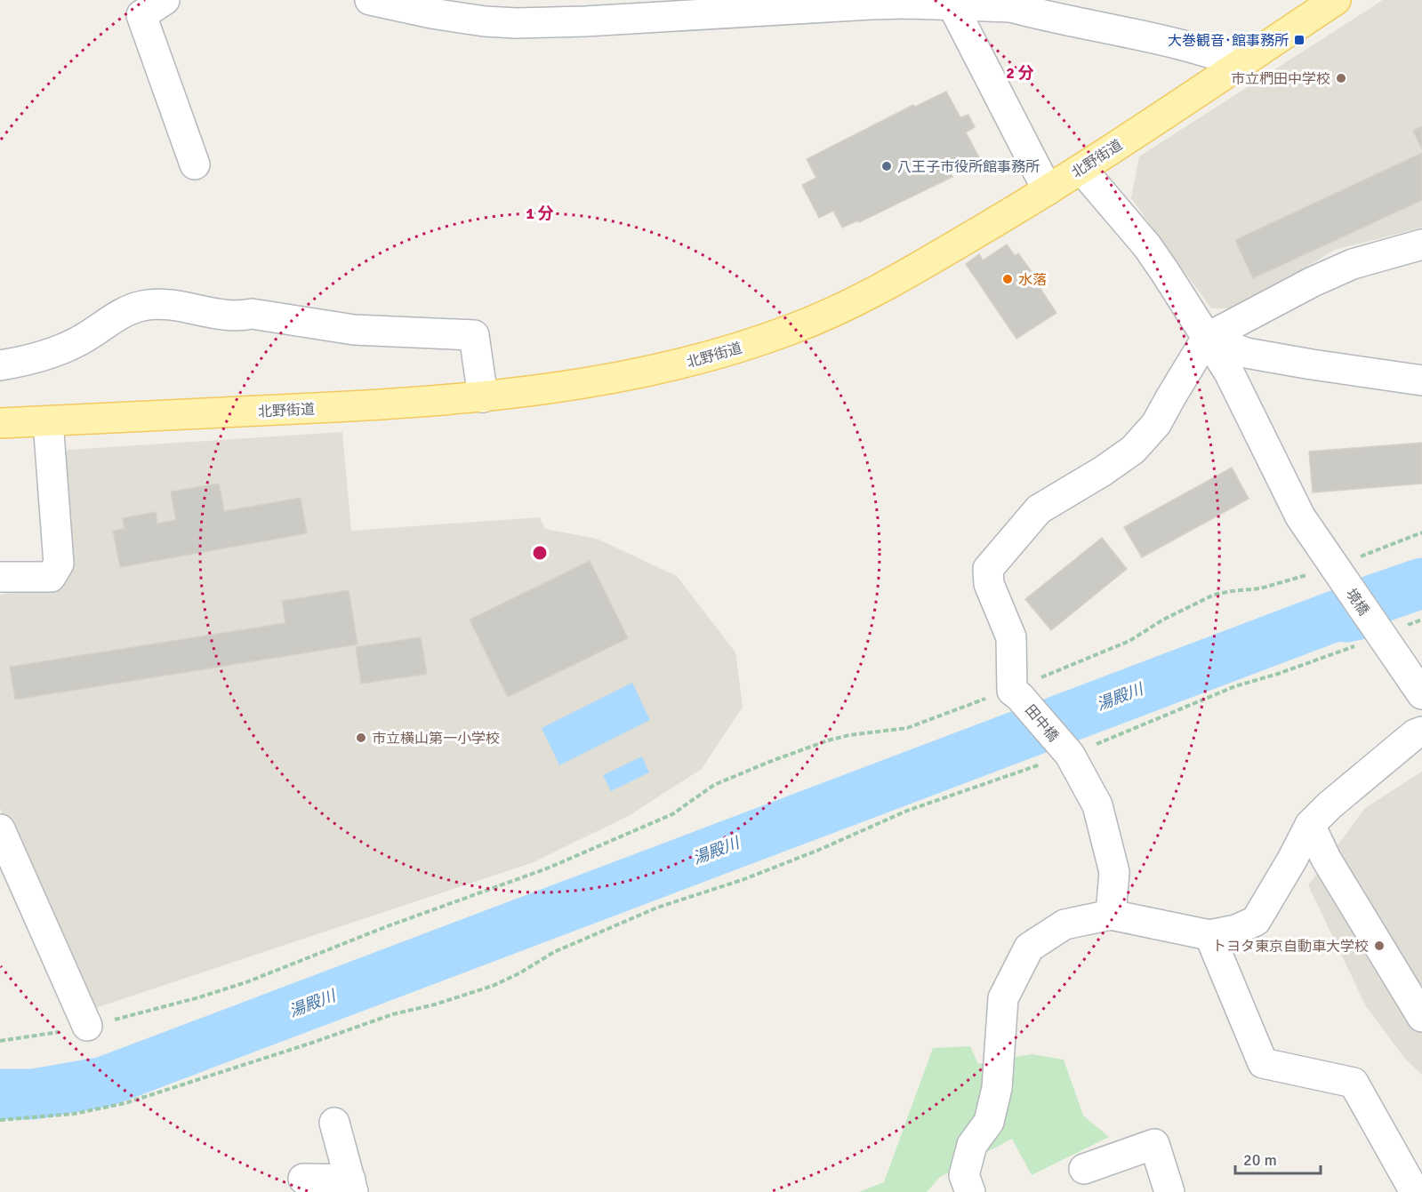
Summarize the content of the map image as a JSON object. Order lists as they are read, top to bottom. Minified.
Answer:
{"streets":{"main road":["北野街道"],"street":["境橋","田中橋"]},"crossings":[["北野街道","境橋"]],"water":["湯殿川"],"places":{"transit":["大巻観音･館事務所"],"other":["市立椚田中学校","八王子市役所館事務所","水落","市立横山第一小学校","トヨタ東京自動車大学校"]},"scale_bar":"20 m","rings":["2 分","1 分"]}
